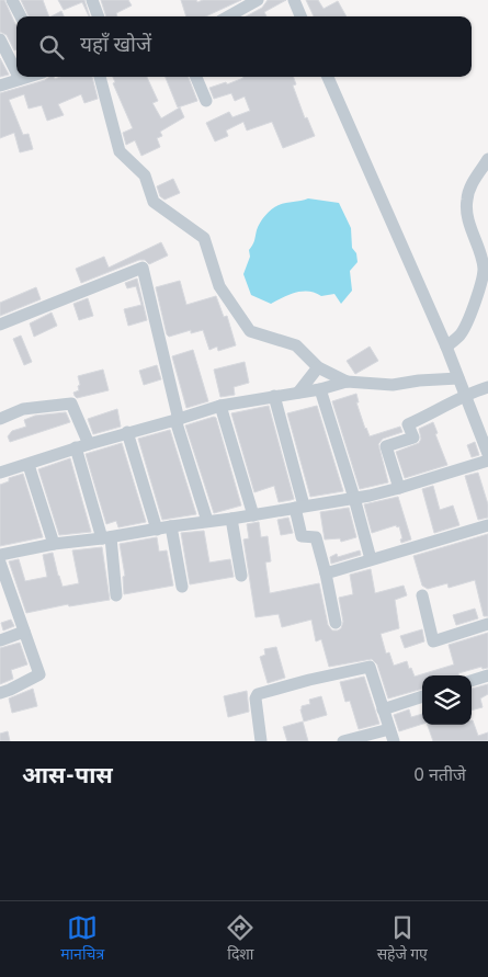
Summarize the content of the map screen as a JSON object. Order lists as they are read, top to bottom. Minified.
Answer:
{"page":{"search":"यहाँ खोजें","heading":["आस-पास","0 नतीजे"],"nav":["मानचित्र","दिशा","सहेजे गए"]}}
